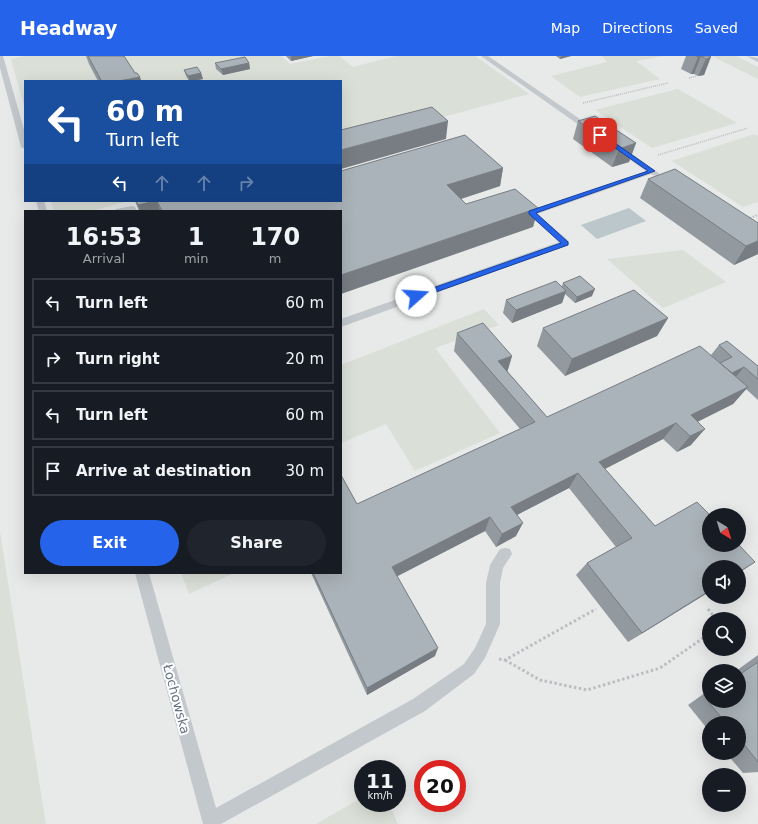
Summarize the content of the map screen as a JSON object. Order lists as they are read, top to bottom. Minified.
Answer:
{"streets":{"lane":["Łochowska"]},"north":"bottom right","page":{"header":"Headway","nav":["Map","Directions","Saved"],"turn":["60 m","Turn left"],"eta":["16:53","Arrival","1","min","170","m"],"list":[{"name":"Turn left","value":"60 m"},{"name":"Turn right","value":"20 m"},{"name":"Turn left","value":"60 m"},{"name":"Arrive at destination","value":"30 m"}],"map_buttons":["+","−"],"buttons":["Exit","Share"],"speed":"11 km/h","limit":"20"}}
